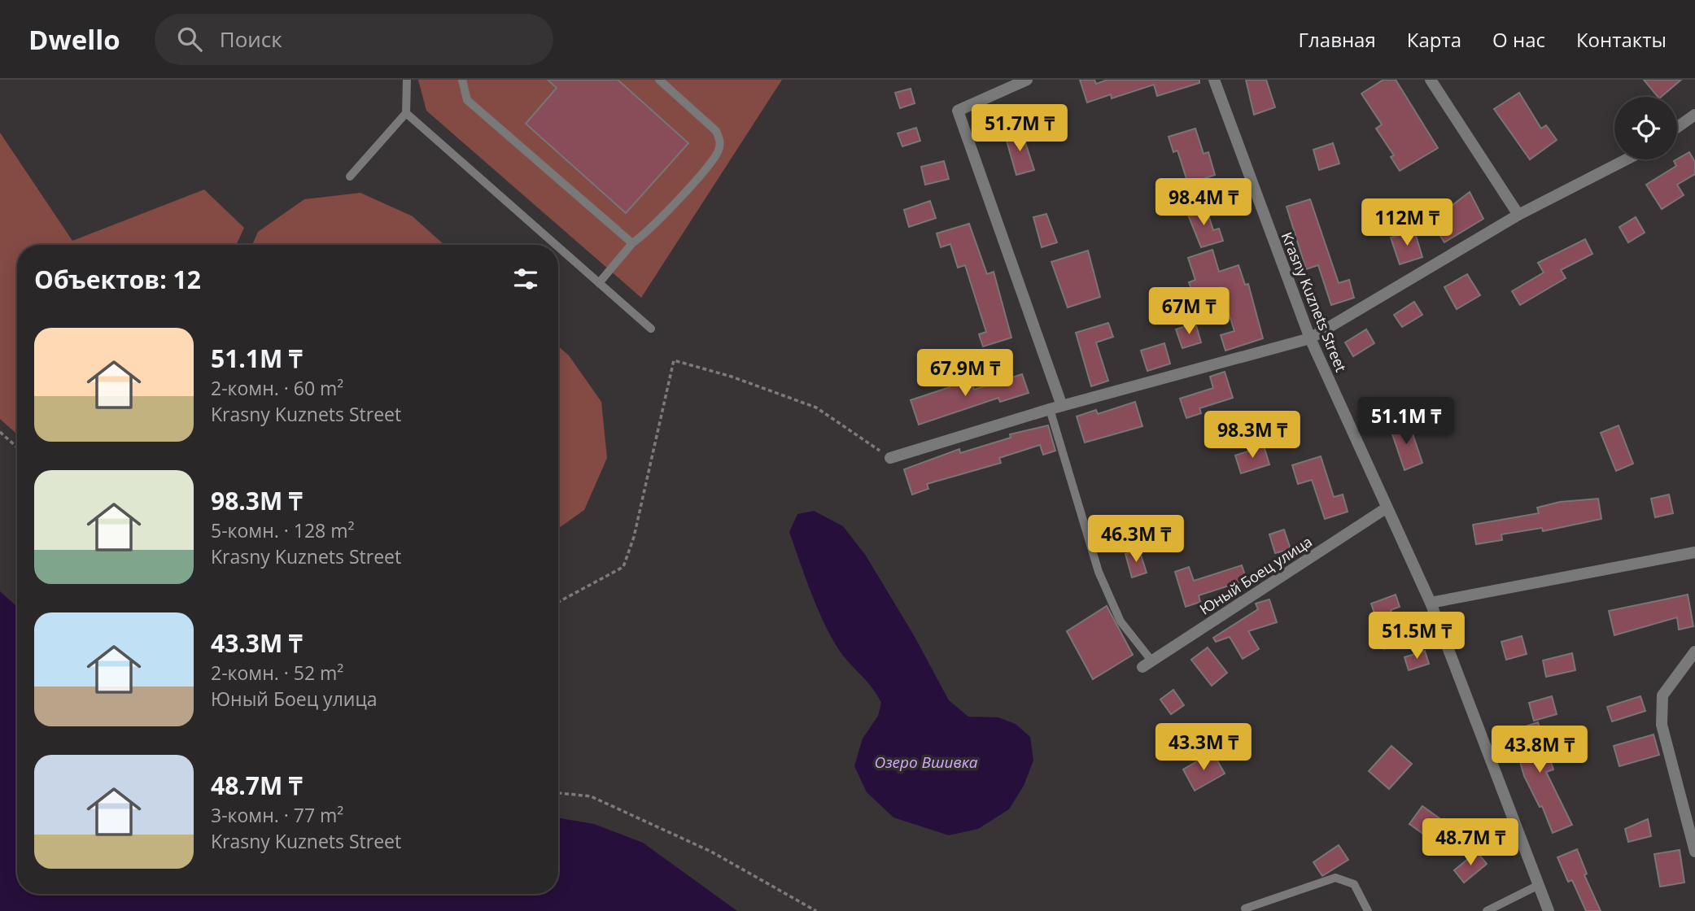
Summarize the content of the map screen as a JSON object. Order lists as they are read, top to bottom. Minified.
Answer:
{"streets":{"street":["Krasny Kuznets Street","Юный Боец улица"]},"crossings":[["Krasny Kuznets Street","Юный Боец улица"]],"water":["Озеро Вшивка"],"page":{"header":"Dwello","search":"Поиск","nav":["Главная","Карта","О нас","Контакты"],"price":["51.7M ₸","98.4M ₸","112M ₸","67M ₸","67.9M ₸","51.1M ₸","98.3M ₸","46.3M ₸","51.5M ₸","43.3M ₸","43.8M ₸","48.7M ₸"],"heading":"Объектов: 12","list":[{"name":"51.1M ₸","note":"2-комн. · 60 m² · Krasny Kuznets Street"},{"name":"98.3M ₸","note":"5-комн. · 128 m² · Krasny Kuznets Street"},{"name":"43.3M ₸","note":"2-комн. · 52 m² · Юный Боец улица"},{"name":"48.7M ₸","note":"3-комн. · 77 m² · Krasny Kuznets Street"}]}}
